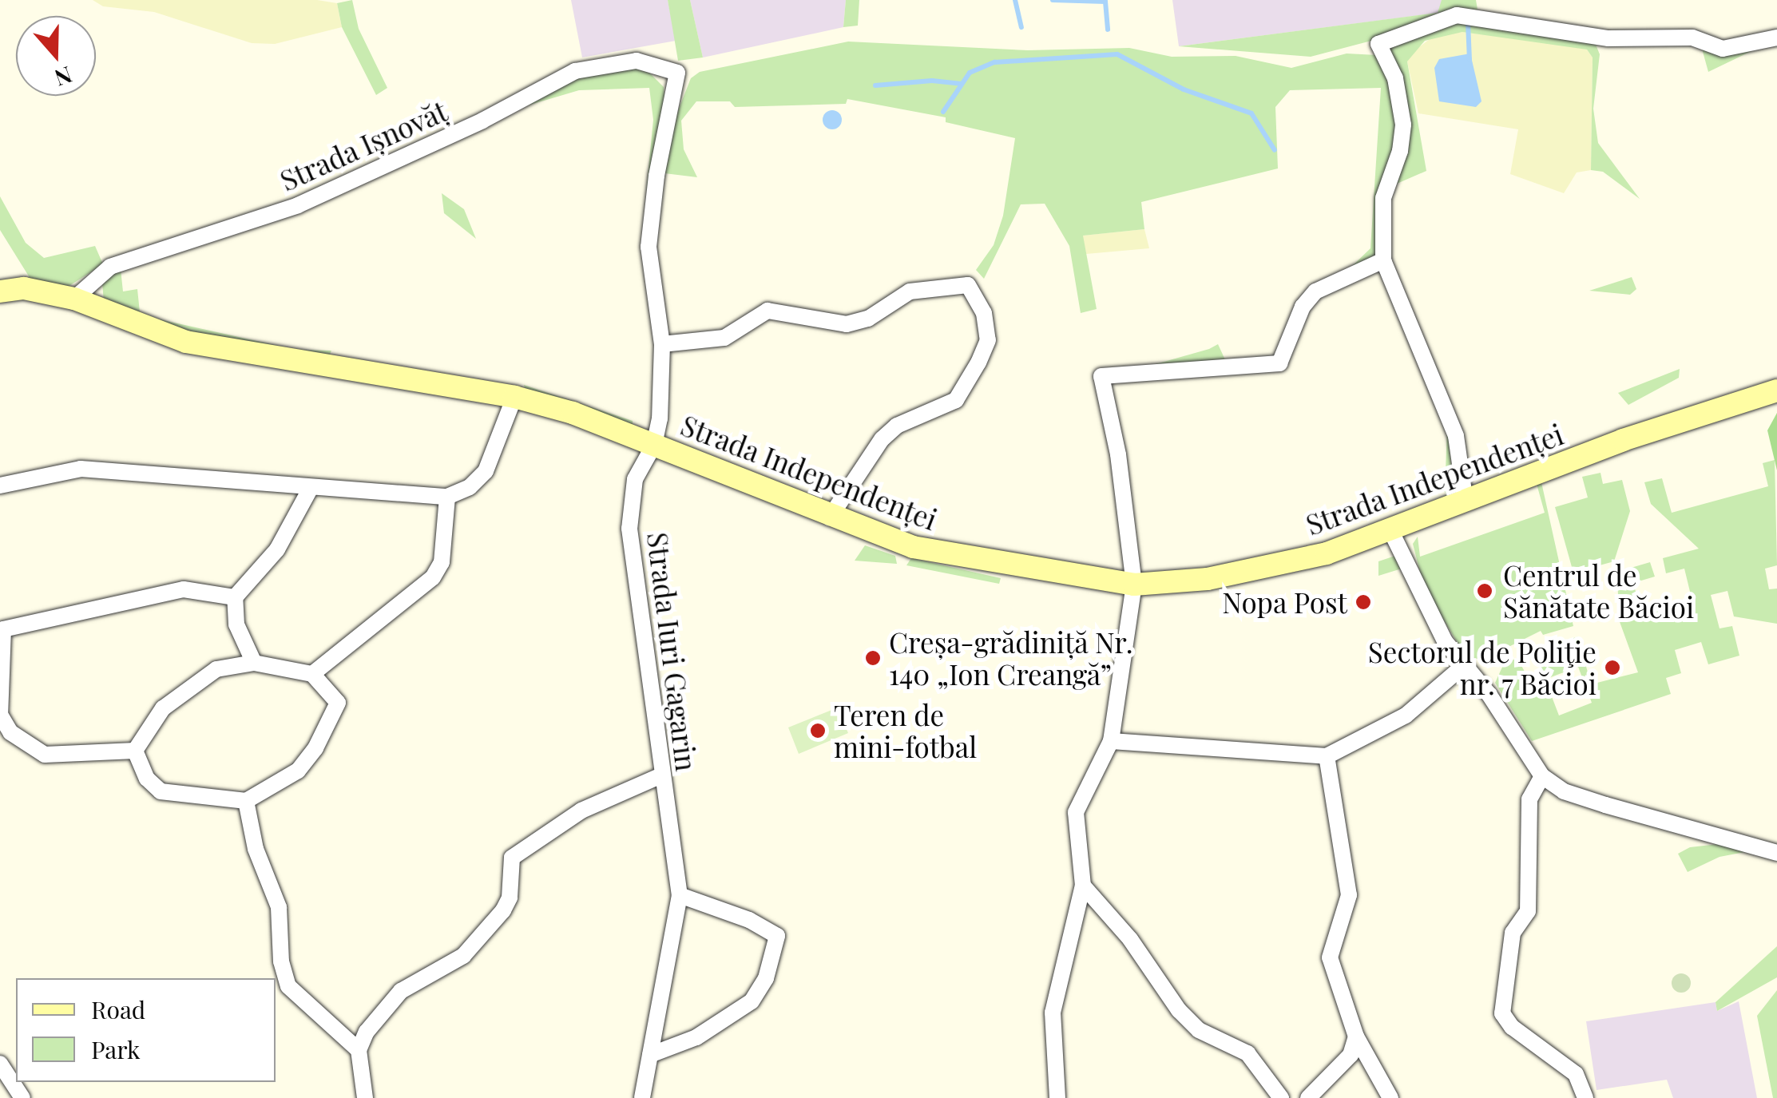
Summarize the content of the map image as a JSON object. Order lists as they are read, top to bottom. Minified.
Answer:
{"streets":{"main road":["Strada Independenței"],"street":["Strada Ișnovăț","Strada Iuri Gagarin"]},"crossings":[["Strada Ișnovăț","Strada Independenței"],["Strada Ișnovăț","Strada Iuri Gagarin"],["Strada Independenței","Strada Iuri Gagarin"]],"places":["Centrul de Sănătate Băcioi","Nopa Post","Creșa-grădiniță Nr. 140 „Ion Creangă”","Sectorul de Poliţie nr. 7 Băcioi","Teren de mini-fotbal"],"legend":["Road","Park"],"north":"bottom"}
